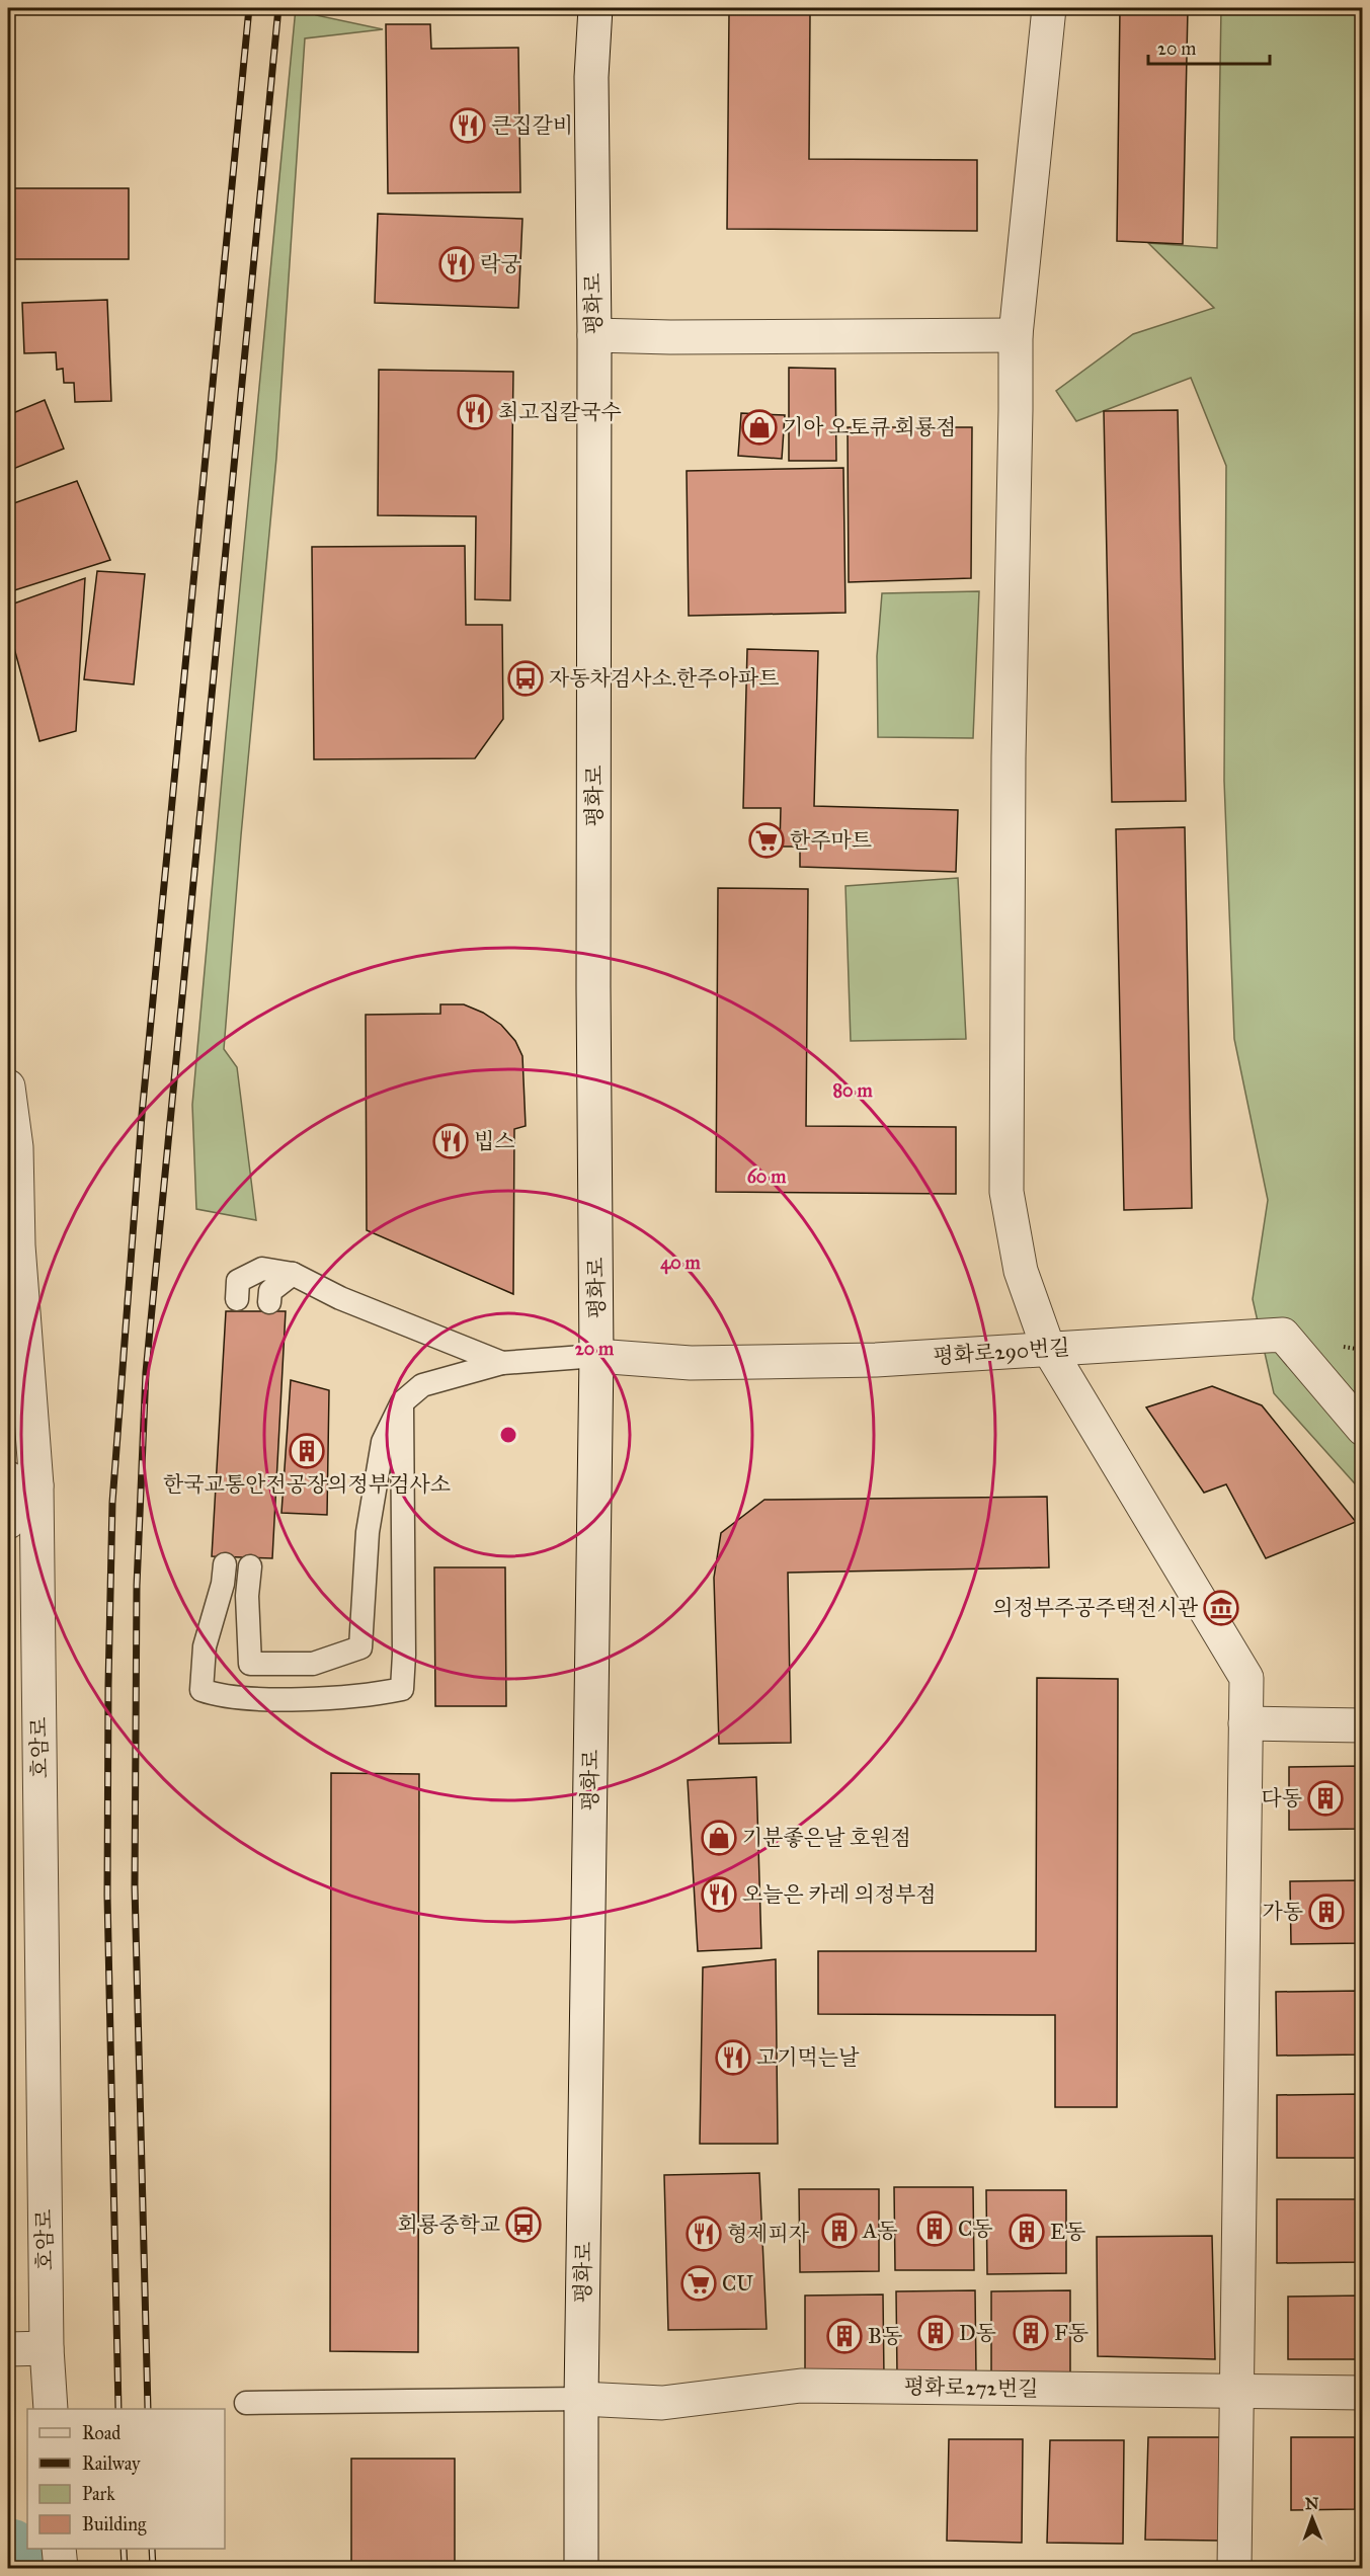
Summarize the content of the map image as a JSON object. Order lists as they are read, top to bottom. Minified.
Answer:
{"streets":{"street":["평화로","평화로290번길","호암로","평화로272번길"]},"crossings":[["평화로","평화로290번길"],["평화로","평화로272번길"]],"places":{"restaurant":["큰집갈비","락궁","최고집칼국수","빕스","오늘은 카레 의정부점","고기먹는날","형제피자"],"shop":["기아 오토큐 회룡점","기분좋은날 호원점"],"bus stop":["자동차검사소.한주아파트","회룡중학교"],"supermarket":["한주마트","CU"],"building":["한국교통안전공장의정부검사소","다동","가동","C동","A동","E동","D동","F동","B동"],"museum":["의정부주공주택전시관"]},"legend":["Road","Railway","Park","Building"],"scale_bar":"20 m","north":"top","rings":["80 m","60 m","40 m","20 m"]}
